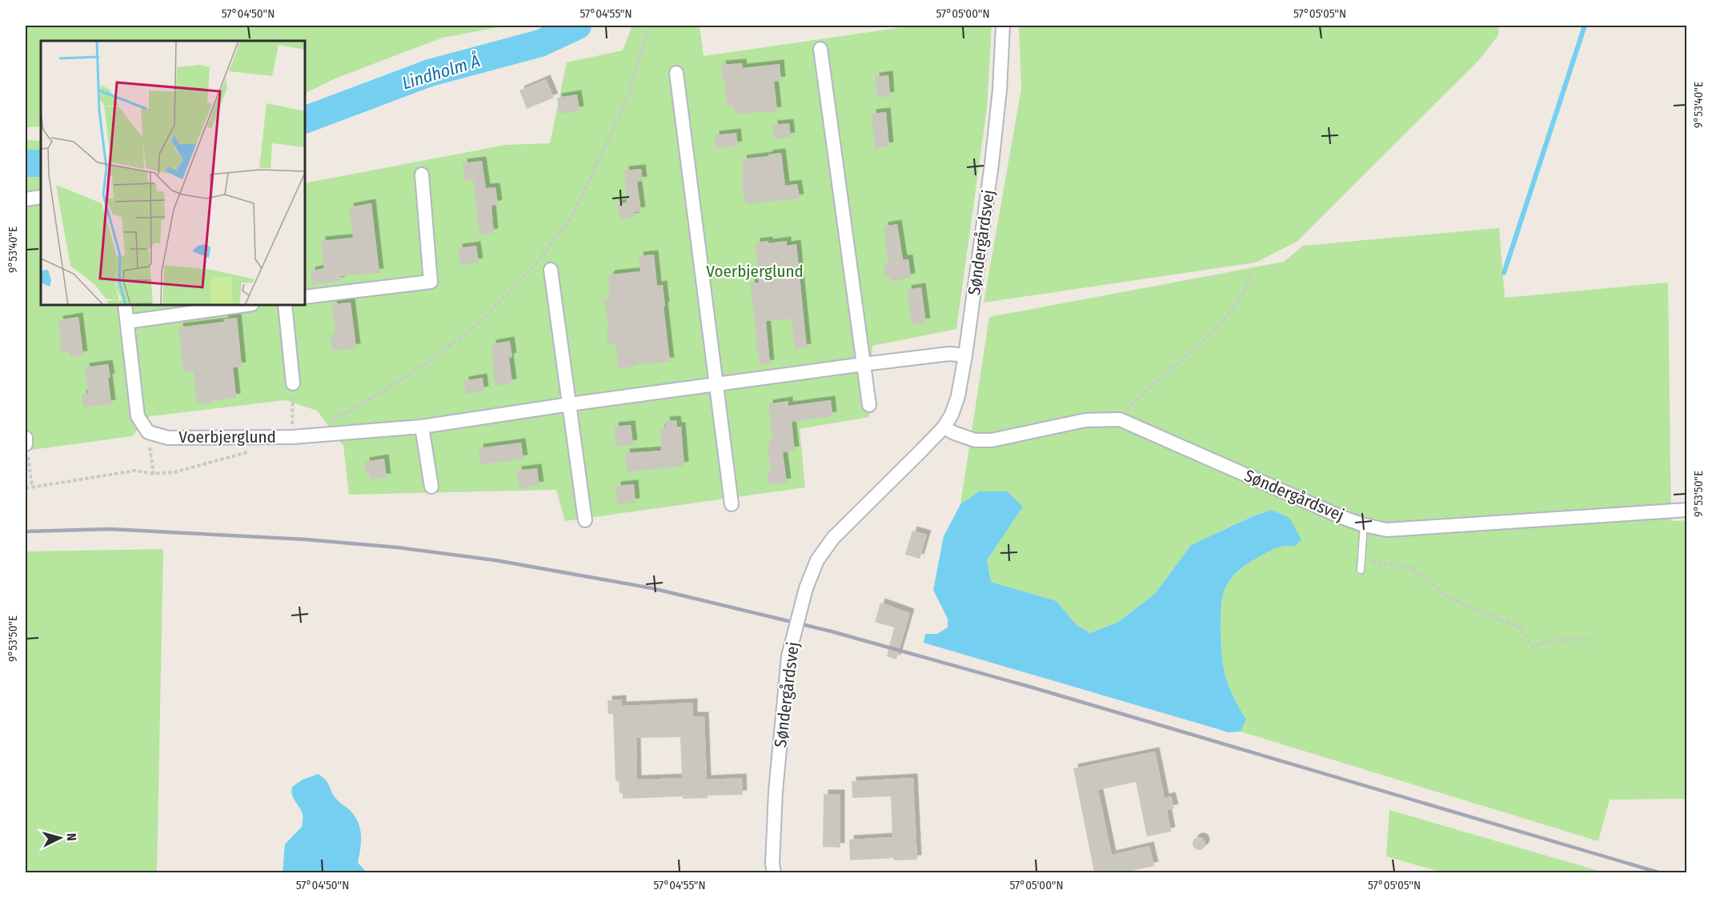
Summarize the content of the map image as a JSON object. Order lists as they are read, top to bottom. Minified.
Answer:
{"streets":{"street":["Søndergårdsvej","Voerbjerglund"]},"crossings":[["Søndergårdsvej","Voerbjerglund"]],"water":["Lindholm Å"],"parks":["Voerbjerglund"],"north":"right","coordinates":["57°04'50\"N","57°04'55\"N","57°05'00\"N","57°05'05\"N","9°53'40\"E","9°53'50\"E"]}
